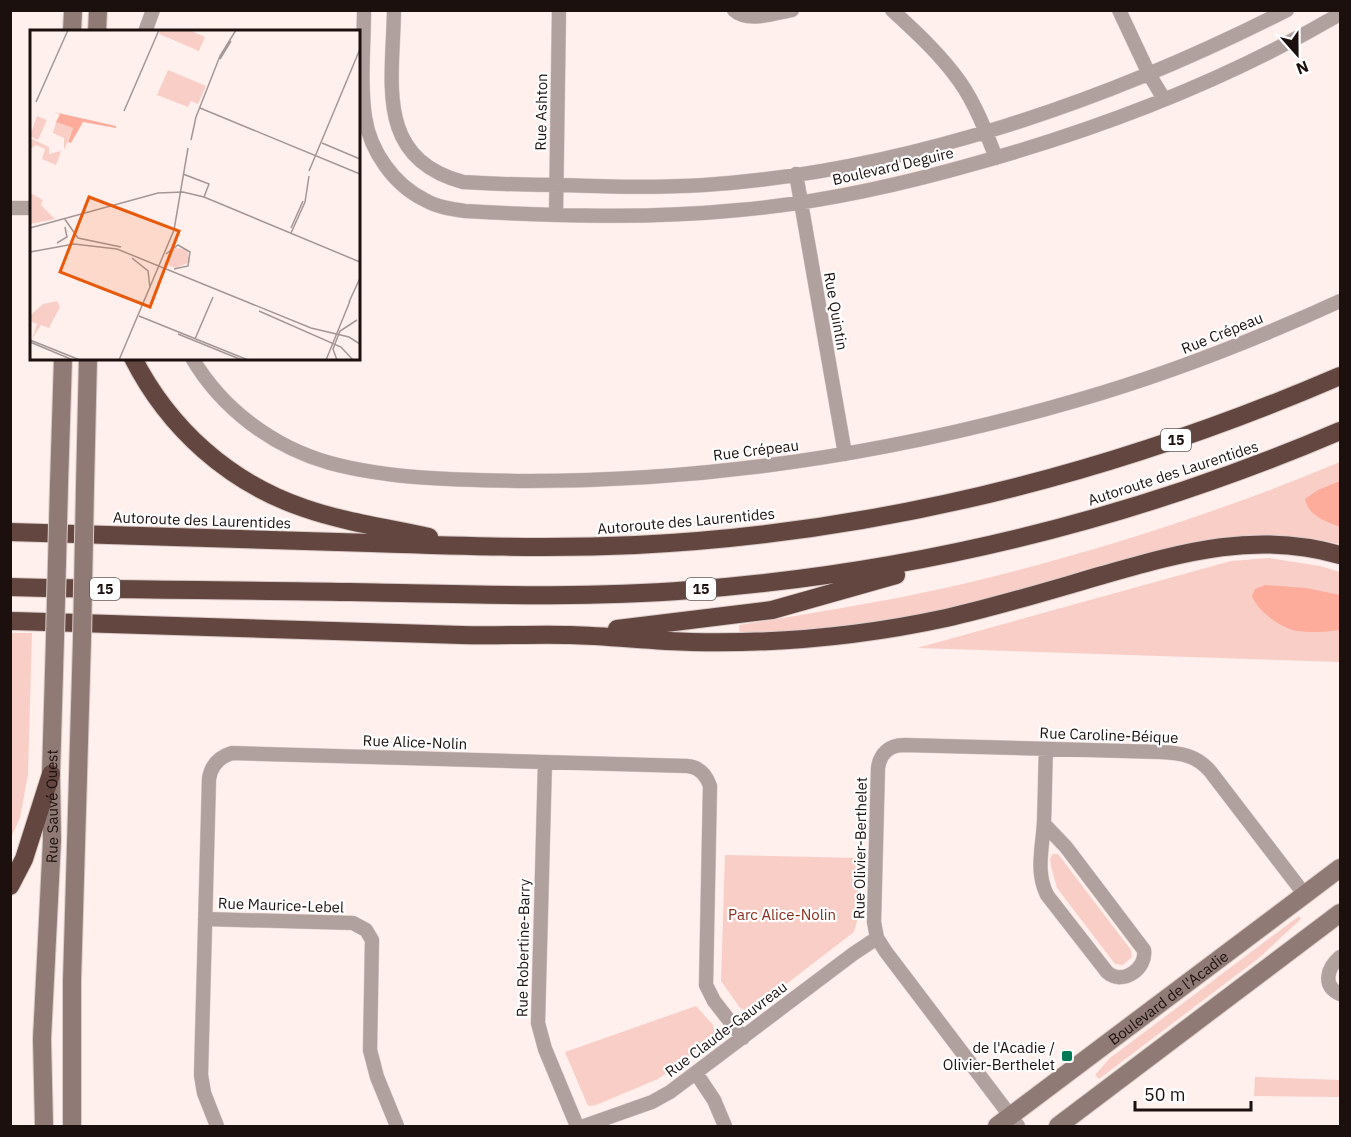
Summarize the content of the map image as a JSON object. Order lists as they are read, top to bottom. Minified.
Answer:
{"streets":{"highway":["15","Autoroute des Laurentides"],"main road":["Rue Sauvé Ouest","Boulevard de l'Acadie"],"street":["Rue Ashton","Boulevard Deguire","Rue Quintin","Rue Crépeau","Rue Caroline-Béique","Rue Alice-Nolin","Rue Olivier-Berthelet","Rue Maurice-Lebel","Rue Robertine-Barry","Rue Claude-Gauvreau"]},"crossings":[["Rue Ashton","Boulevard Deguire"],["Boulevard Deguire","Rue Quintin"],["Rue Quintin","Rue Crépeau"],["Rue Caroline-Béique","Rue Olivier-Berthelet"],["Rue Caroline-Béique","Boulevard de l'Acadie"],["Rue Alice-Nolin","Rue Maurice-Lebel"],["Rue Alice-Nolin","Rue Robertine-Barry"],["Rue Alice-Nolin","Rue Claude-Gauvreau"],["Rue Olivier-Berthelet","Boulevard de l'Acadie"],["Rue Olivier-Berthelet","Rue Claude-Gauvreau"]],"parks":["Parc Alice-Nolin"],"places":{"transit":["de l'Acadie / Olivier-Berthelet"]},"scale_bar":"50 m","north":"bottom"}
